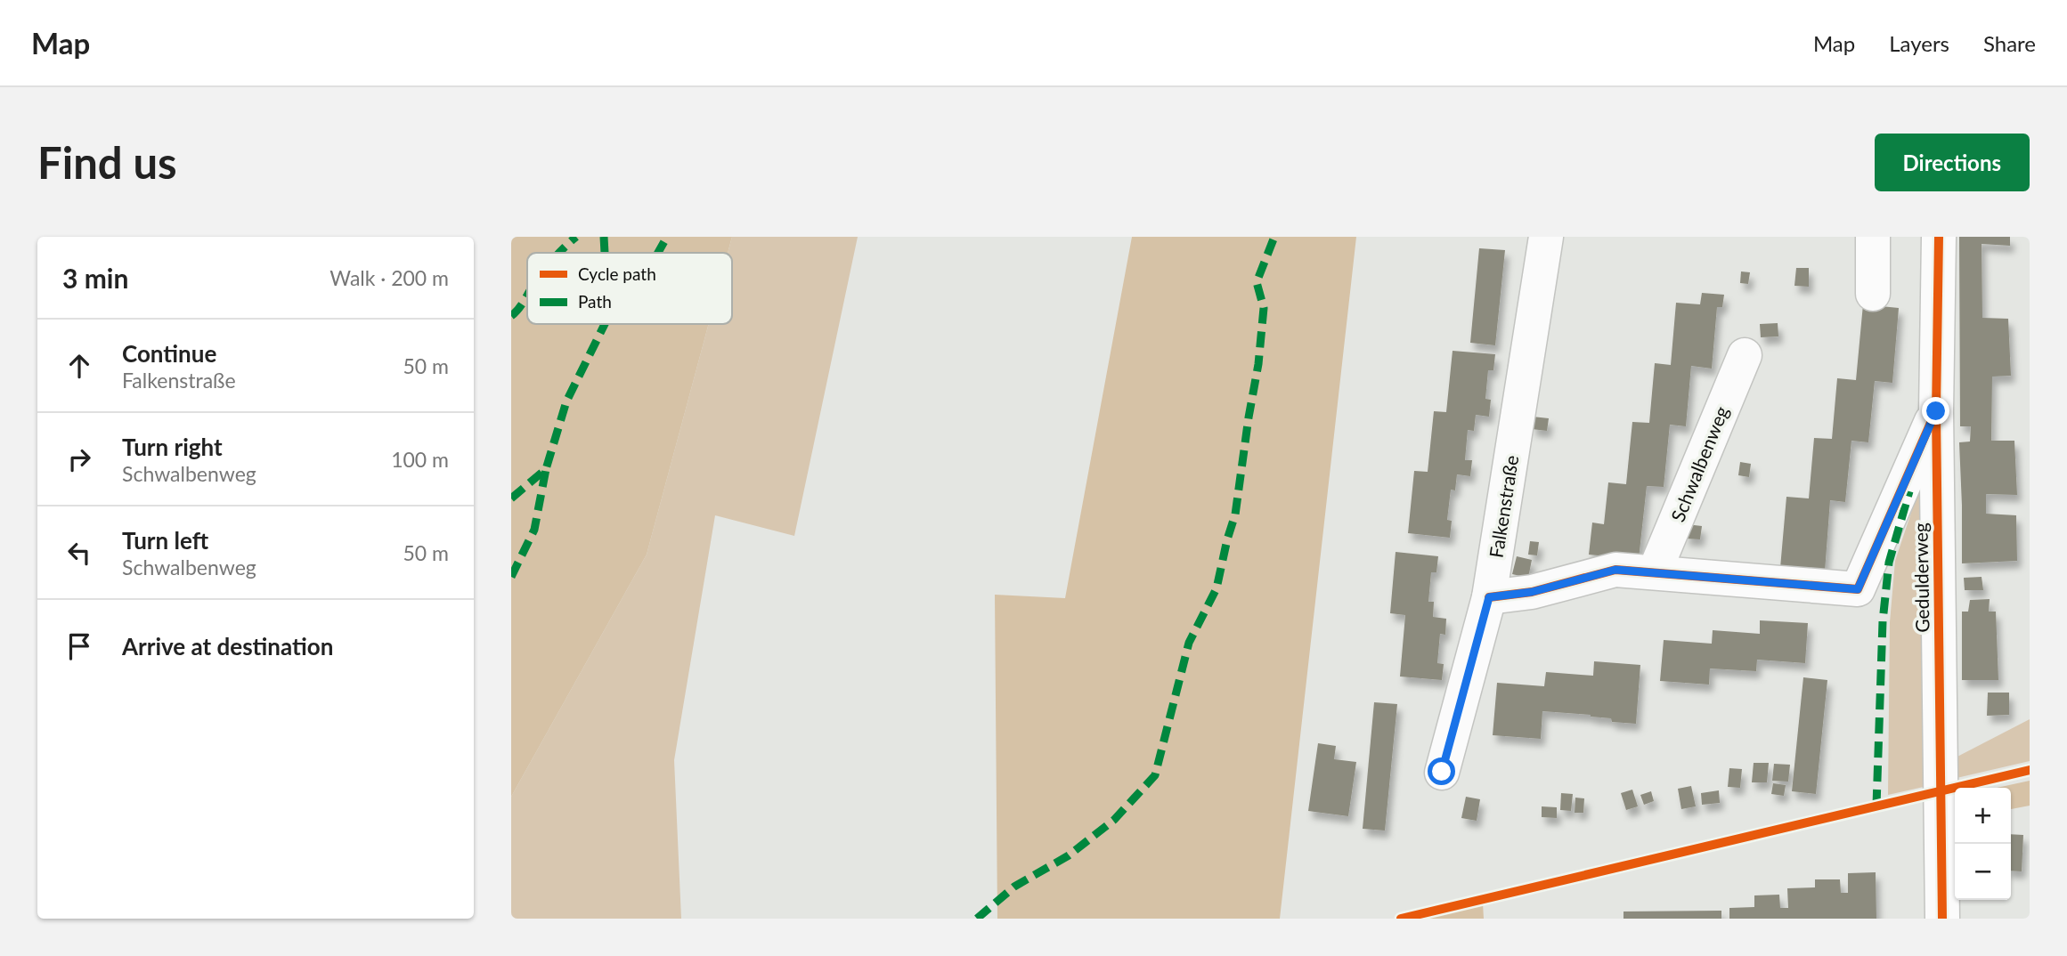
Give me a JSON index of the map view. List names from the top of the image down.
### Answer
{
  "streets": {
    "street": ["Schwalbenweg", "Falkenstraße", "Gedulderweg"]
  },
  "legend": ["Cycle path", "Path"],
  "page": {
    "header": "Map",
    "nav": ["Map", "Layers", "Share"],
    "buttons": "Directions",
    "title": "Find us",
    "heading": ["3 min", "Walk · 200 m"],
    "list": [
      ["Continue", "Falkenstraße", "50 m"],
      ["Turn right", "Schwalbenweg", "100 m"],
      ["Turn left", "Schwalbenweg", "50 m"],
      "Arrive at destination"
    ],
    "map_buttons": ["+", "−"]
  }
}
